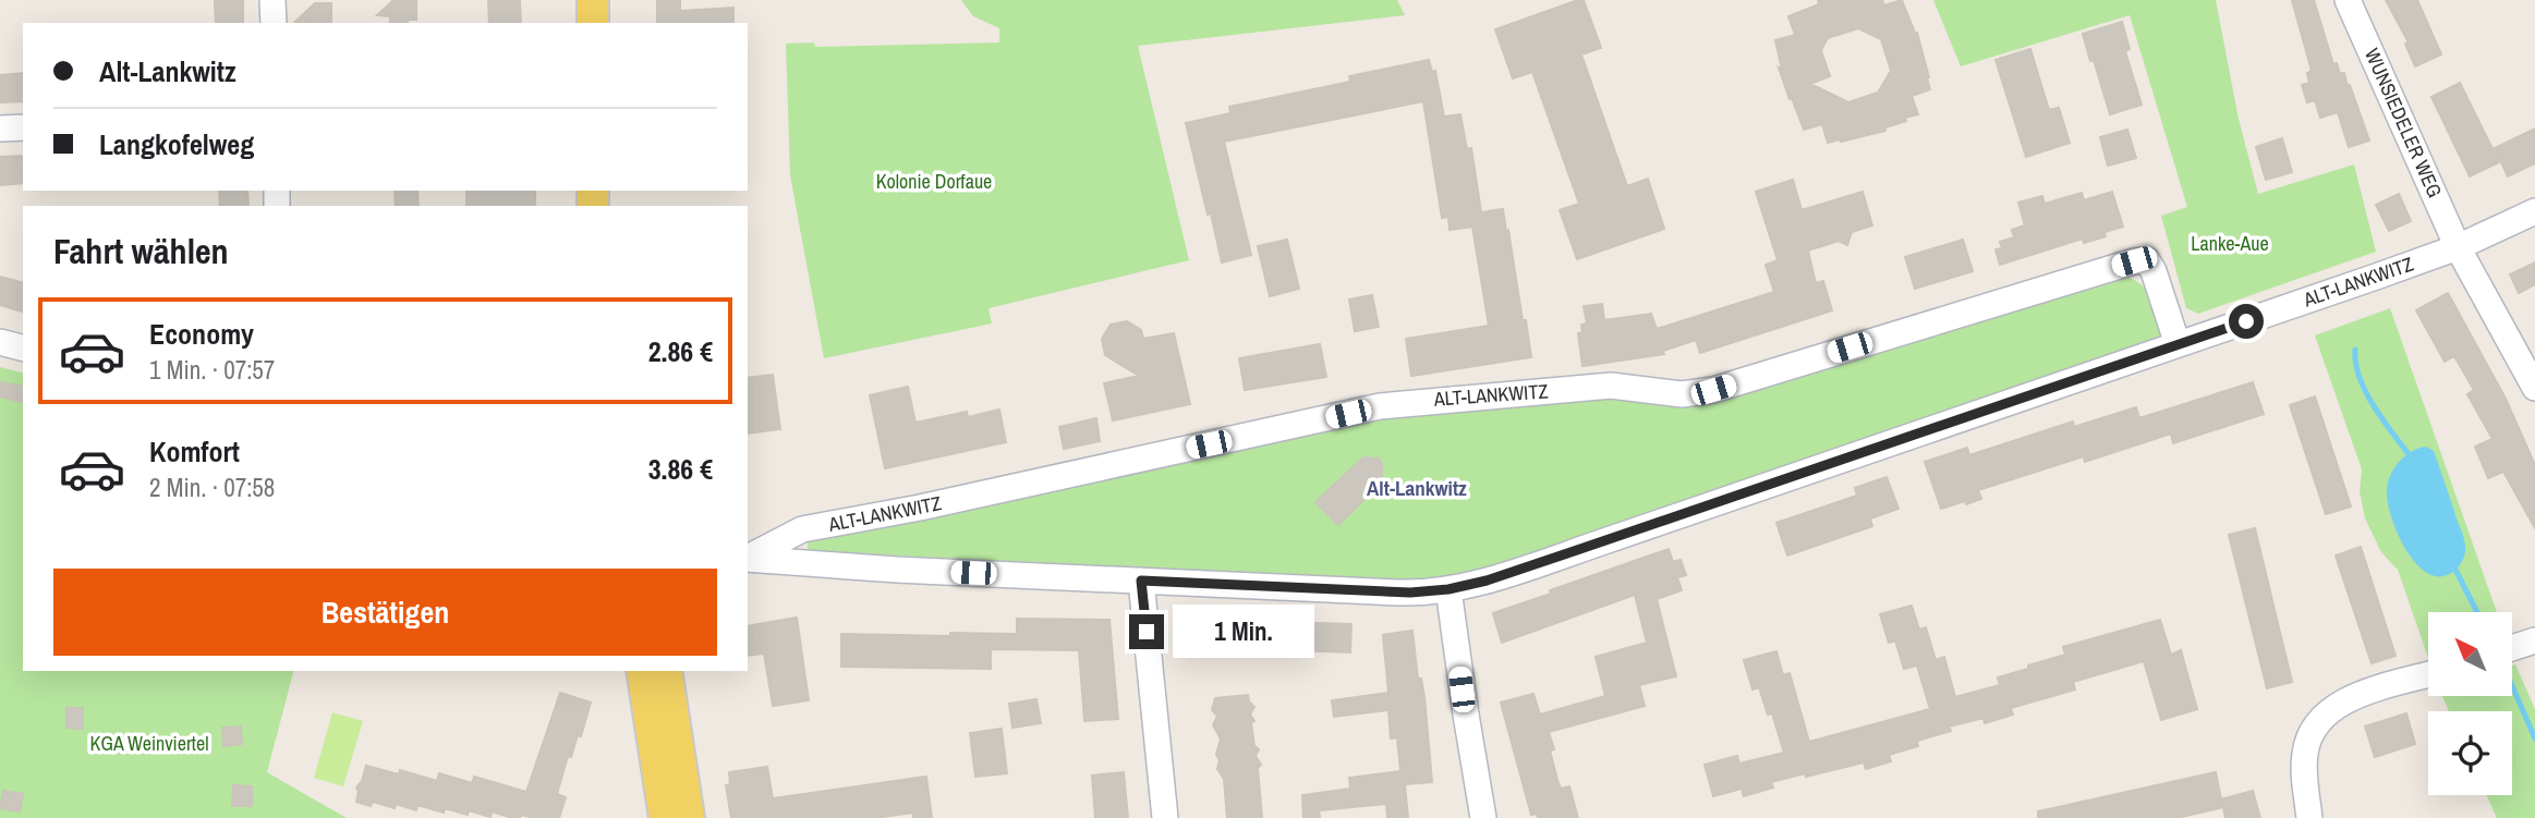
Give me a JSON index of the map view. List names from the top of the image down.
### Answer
{
  "streets": {
    "street": ["WUNSIEDELER WEG", "ALT-LANKWITZ"]
  },
  "crossings": [
    ["WUNSIEDELER WEG", "ALT-LANKWITZ"]
  ],
  "districts": ["Alt-Lankwitz"],
  "parks": ["Kolonie Dorfaue", "Lanke-Aue", "KGA Weinviertel"],
  "north": "top left",
  "page": {
    "banner": ["Alt-Lankwitz", "Langkofelweg"],
    "heading": "Fahrt wählen",
    "list": [
      {
        "name": "Economy",
        "note": "1 Min. · 07:57",
        "value": "2.86 €"
      },
      {
        "name": "Komfort",
        "note": "2 Min. · 07:58",
        "value": "3.86 €"
      }
    ],
    "buttons": "Bestätigen",
    "bubble": "1 Min."
  }
}
